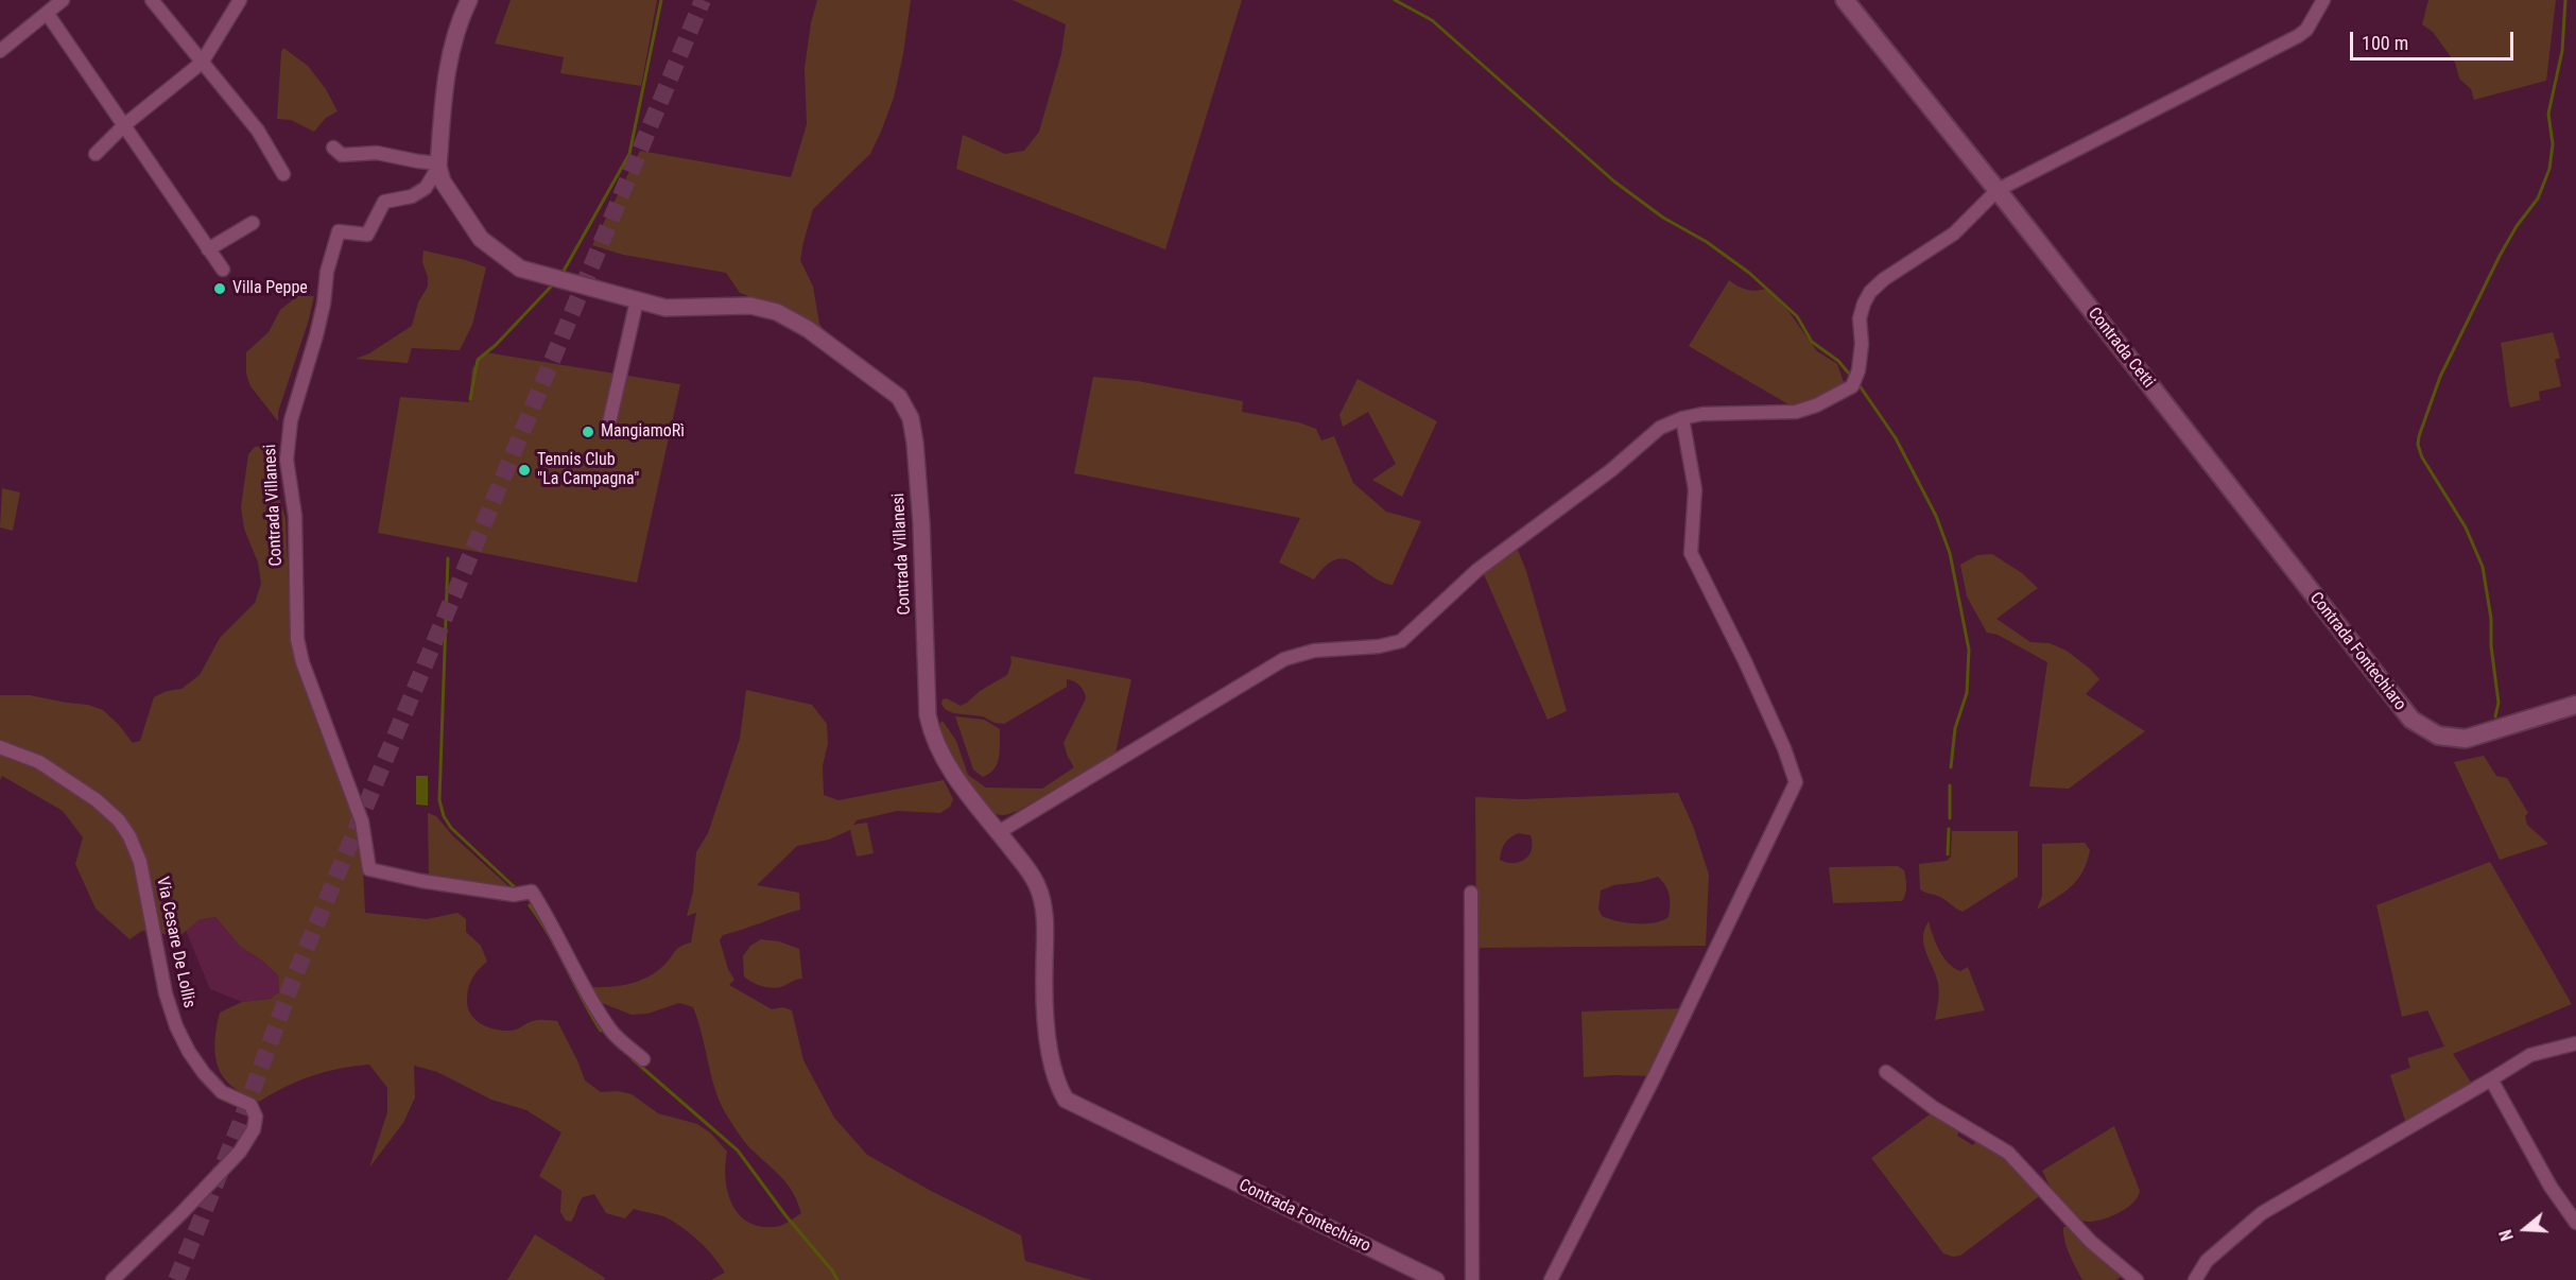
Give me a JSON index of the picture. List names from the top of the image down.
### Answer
{
  "streets": {
    "main road": ["Contrada Cetti", "Contrada Fontechiaro"],
    "street": ["Contrada Villanesi", "Via Cesare De Lollis"]
  },
  "crossings": [
    ["Contrada Cetti", "Contrada Fontechiaro"],
    ["Contrada Villanesi", "Contrada Fontechiaro"]
  ],
  "places": ["Villa Peppe", "MangiamoRì", "Tennis Club \"La Campagna\""],
  "scale_bar": "100 m",
  "north": "left"
}
